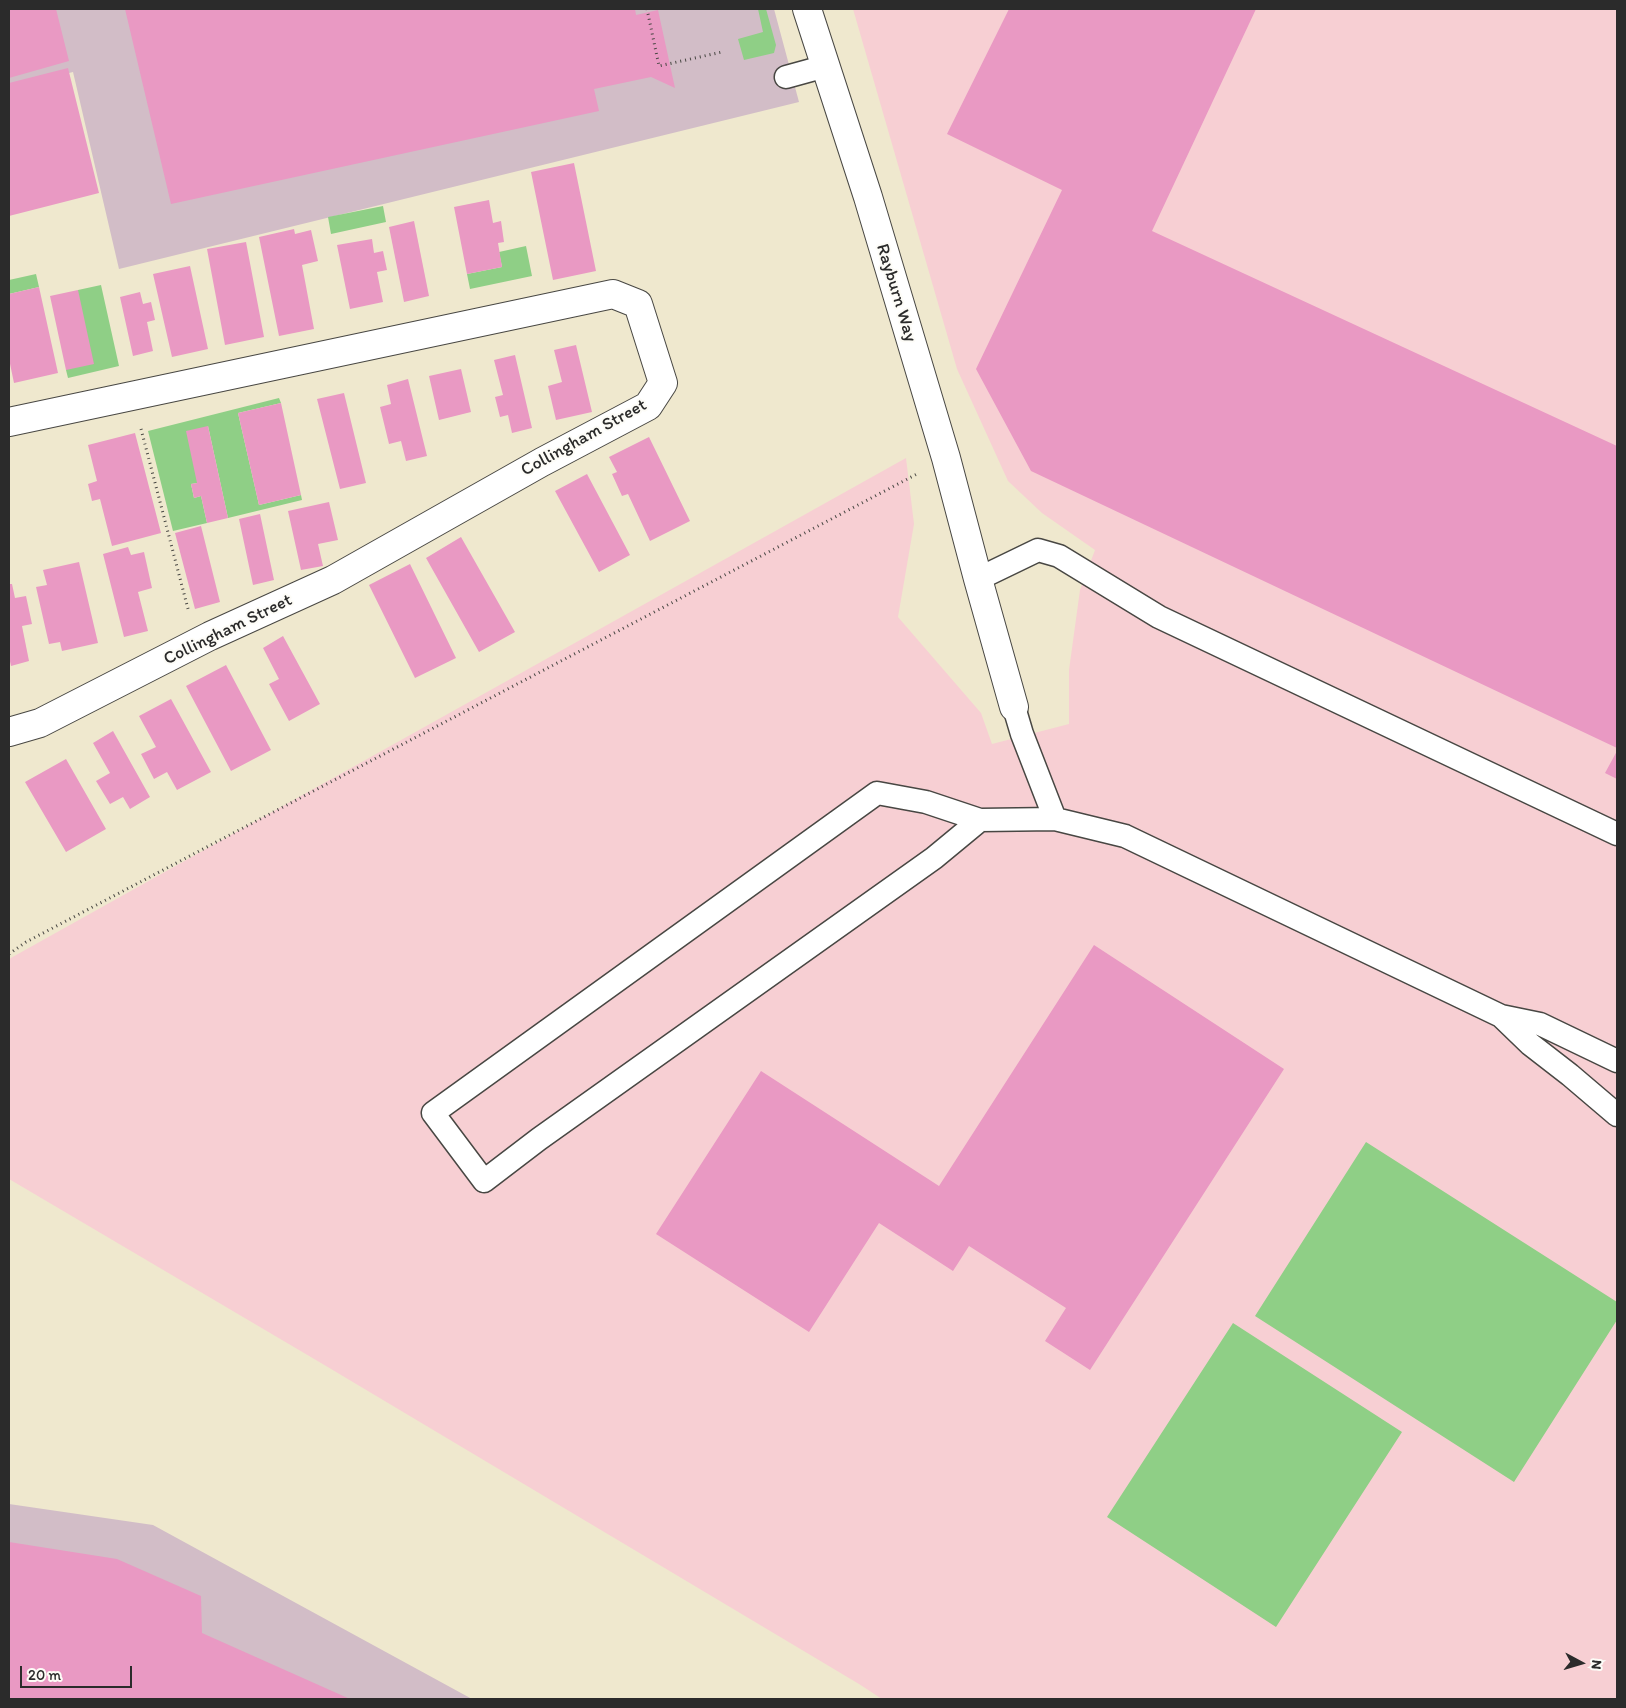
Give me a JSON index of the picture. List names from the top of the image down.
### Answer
{
  "streets": {
    "street": ["Rayburn Way", "Collingham Street"]
  },
  "scale_bar": "20 m",
  "north": "right"
}
